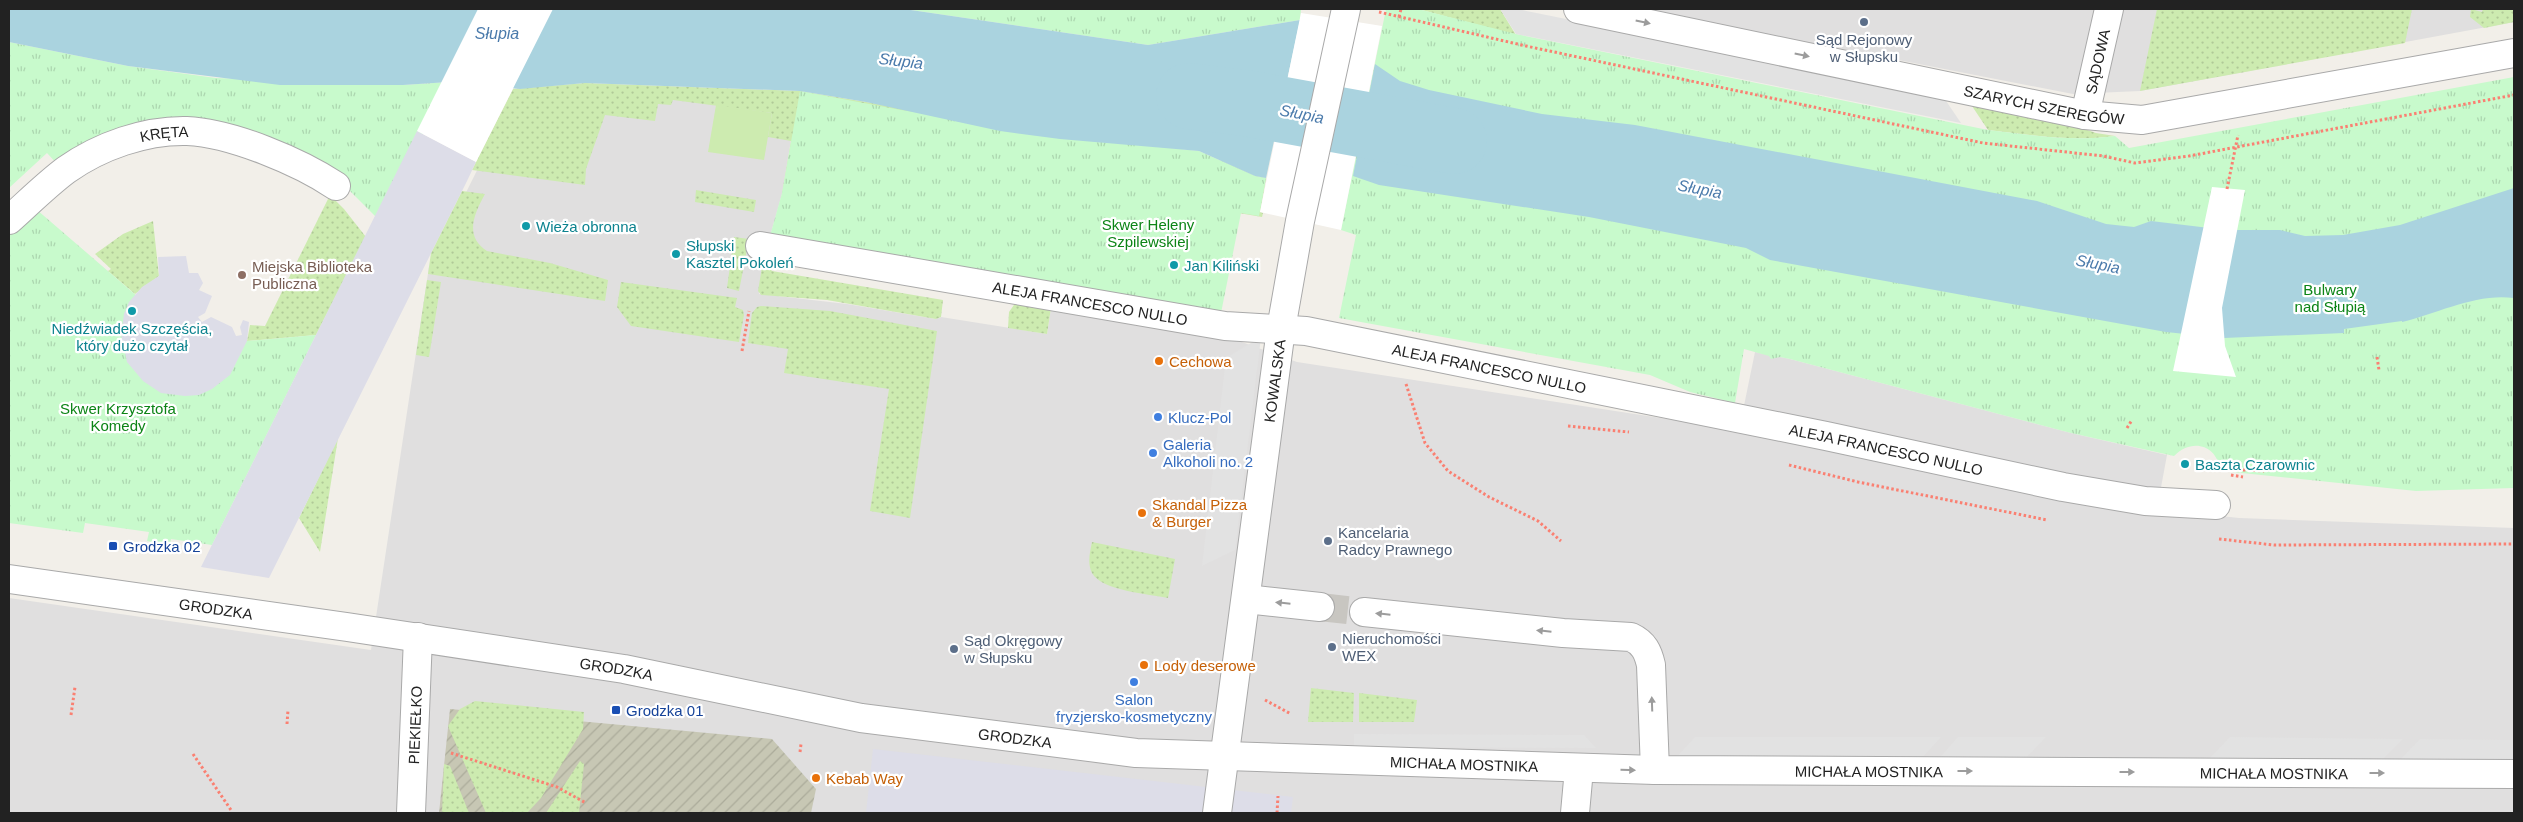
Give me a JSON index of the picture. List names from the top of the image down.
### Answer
{
  "streets": {
    "street": [
      "SĄDOWA",
      "SZARYCH SZEREGÓW",
      "KRĘTA",
      "ALEJA FRANCESCO NULLO",
      "KOWALSKA",
      "GRODZKA",
      "PIEKIEŁKO",
      "MICHAŁA MOSTNIKA"
    ]
  },
  "crossings": [
    ["SĄDOWA", "SZARYCH SZEREGÓW"],
    ["ALEJA FRANCESCO NULLO", "KOWALSKA"],
    ["KOWALSKA", "GRODZKA"],
    ["KOWALSKA", "MICHAŁA MOSTNIKA"],
    ["GRODZKA", "PIEKIEŁKO"],
    ["GRODZKA", "MICHAŁA MOSTNIKA"]
  ],
  "one_way": ["SZARYCH SZEREGÓW", "MICHAŁA MOSTNIKA"],
  "water": ["Słupia"],
  "parks": ["Skwer Heleny Szpilewskiej", "Bulwary nad Słupią", "Skwer Krzysztofa Komedy"],
  "places": {
    "other": [
      "Sąd Rejonowy w Słupsku",
      "Wieża obronna",
      "Słupski Kasztel Pokoleń",
      "Jan Kiliński",
      "Miejska Biblioteka Publiczna",
      "Niedźwiadek Szczęścia, który dużo czytał",
      "Cechowa",
      "Klucz-Pol",
      "Galeria Alkoholi no. 2",
      "Baszta Czarownic",
      "Skandal Pizza & Burger",
      "Kancelaria Radcy Prawnego",
      "Nieruchomości WEX",
      "Sąd Okręgowy w Słupsku",
      "Lody deserowe",
      "Salon fryzjersko-kosmetyczny",
      "Kebab Way"
    ],
    "transit": ["Grodzka 02", "Grodzka 01"]
  }
}
